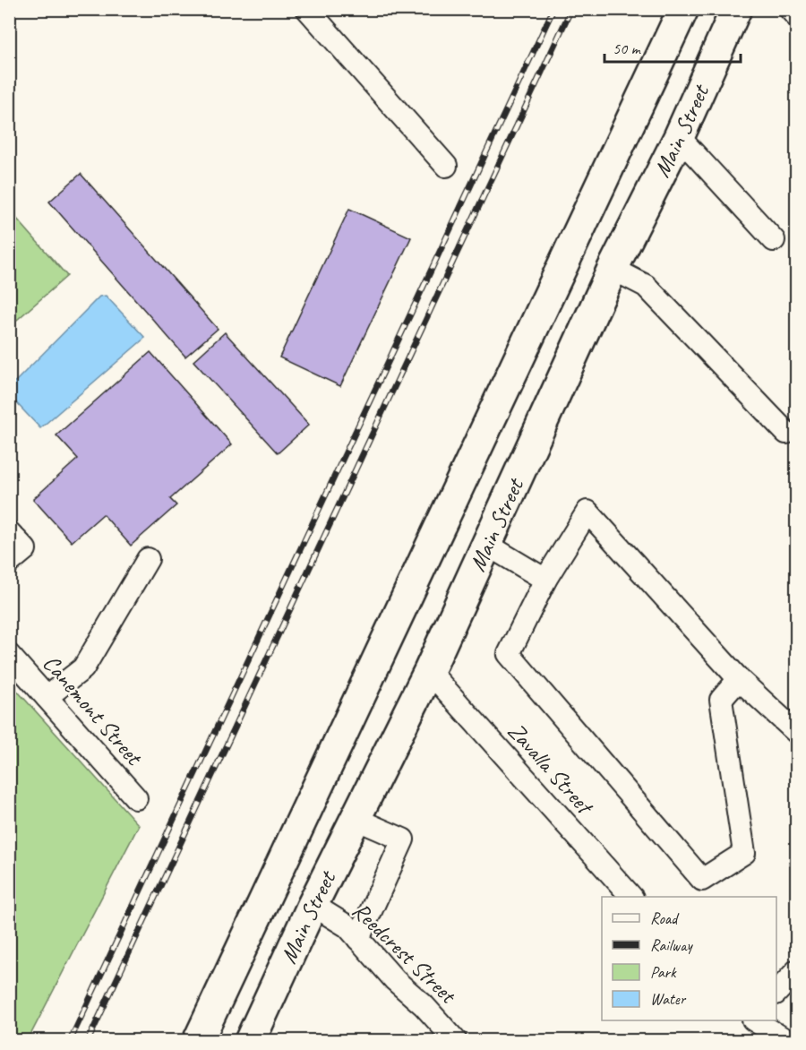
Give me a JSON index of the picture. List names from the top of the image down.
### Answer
{
  "streets": {
    "highway": ["Main Street"],
    "street": ["Canemont Street", "Zavalla Street", "Reedcrest Street"]
  },
  "crossings": [
    ["Main Street", "Zavalla Street"],
    ["Main Street", "Reedcrest Street"]
  ],
  "legend": [
    "Road",
    "Railway",
    "Park",
    "Water"
  ],
  "scale_bar": "50 m"
}
